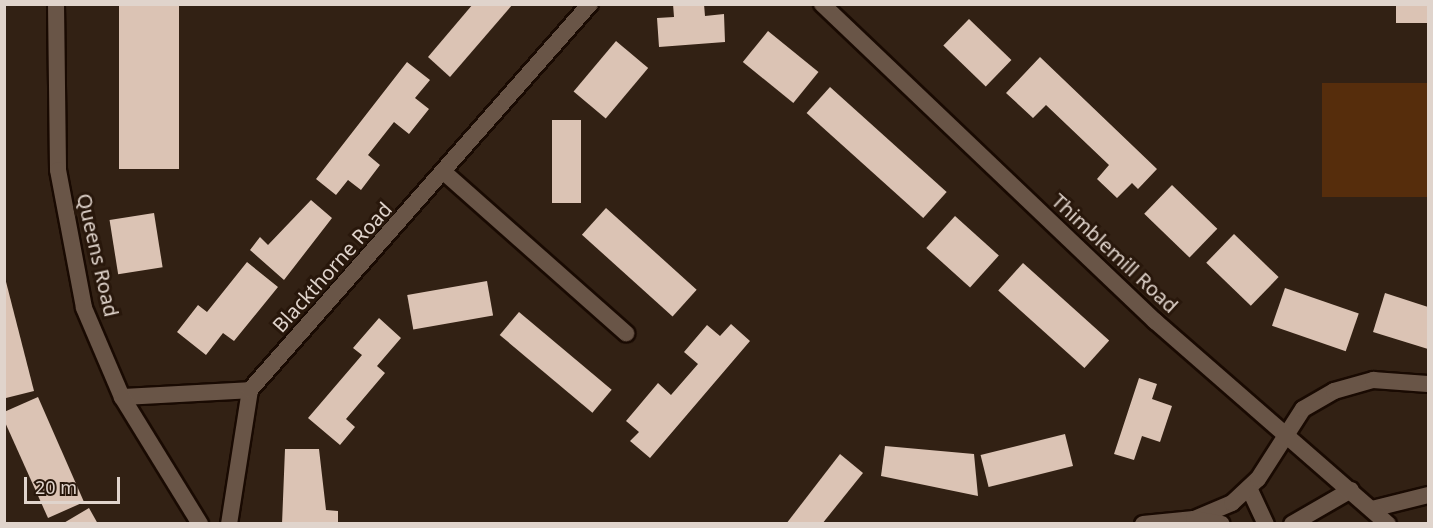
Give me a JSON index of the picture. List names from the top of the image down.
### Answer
{
  "streets": {
    "street": ["Thimblemill Road", "Queens Road", "Blackthorne Road"]
  },
  "scale_bar": "20 m"
}
